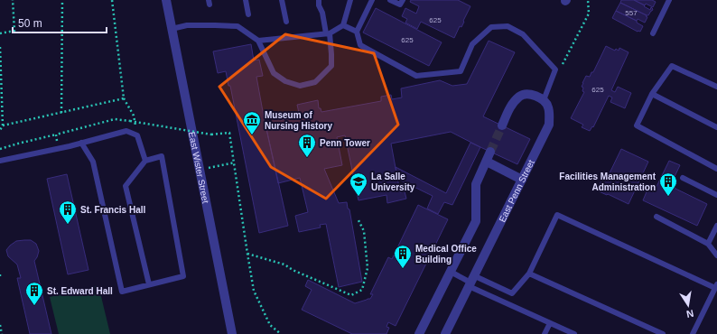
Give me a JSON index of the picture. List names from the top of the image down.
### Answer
{
  "streets": {
    "street": ["East Wister Street", "East Penn Street"]
  },
  "places": {
    "museum": ["Museum of Nursing History"],
    "building": [
      "Penn Tower",
      "Facilities Management Administration",
      "St. Francis Hall",
      "Medical Office Building",
      "St. Edward Hall"
    ],
    "school or university": ["La Salle University"]
  },
  "house_numbers": [
    "557",
    "625",
    "625",
    "625"
  ],
  "scale_bar": "50 m",
  "north": "bottom"
}
